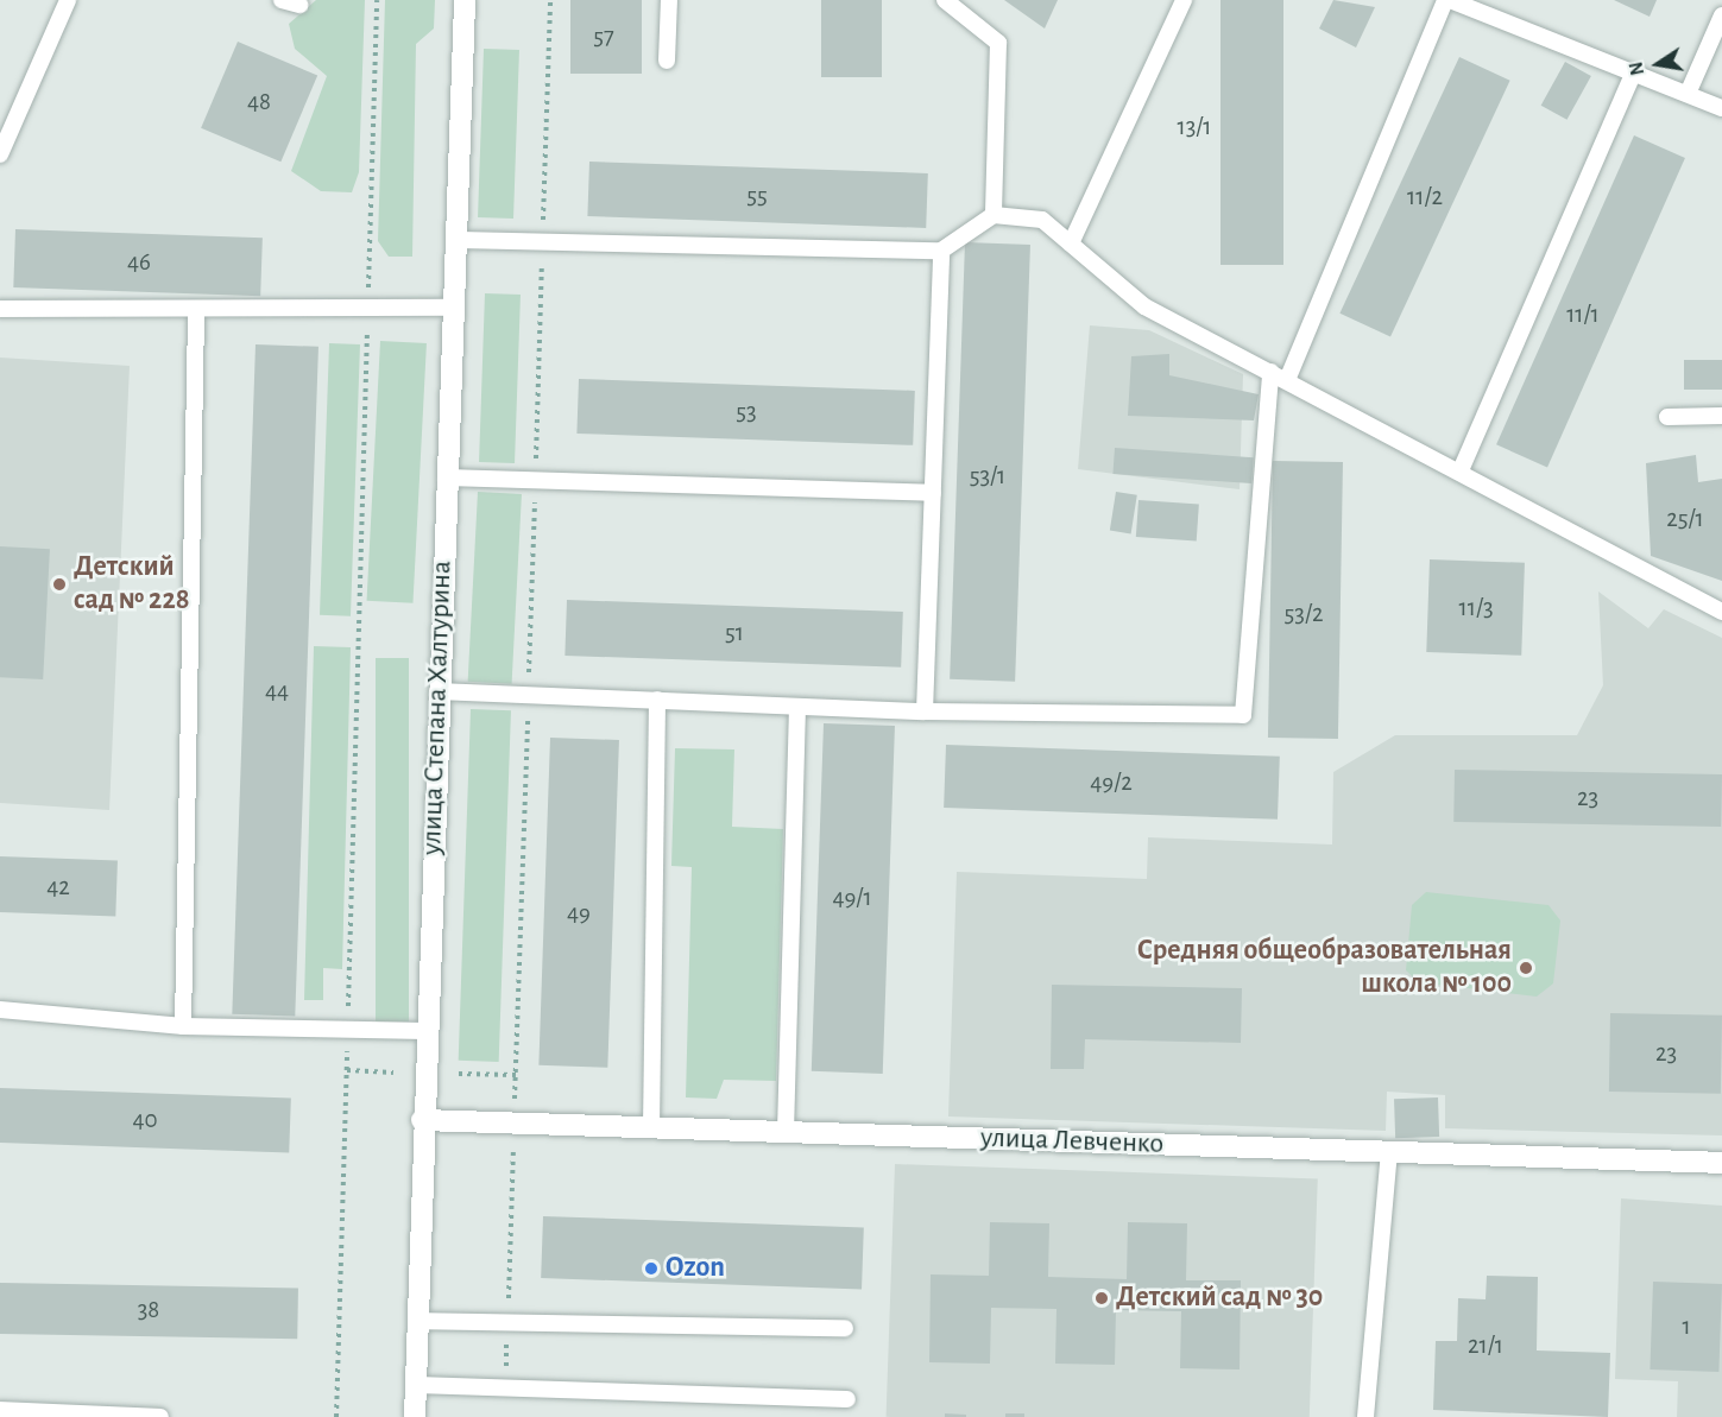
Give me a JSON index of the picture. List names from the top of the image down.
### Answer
{
  "streets": {
    "street": ["улица Степана Халтурина", "улица Левченко"]
  },
  "crossings": [
    ["улица Степана Халтурина", "улица Левченко"]
  ],
  "places": [
    "Детский сад № 228",
    "Средняя общеобразовательная школа № 100",
    "Ozon",
    "Детский сад № 30"
  ],
  "house_numbers": [
    "57",
    "48",
    "13/1",
    "55",
    "11/2",
    "46",
    "11/1",
    "53",
    "53/1",
    "25/1",
    "11/3",
    "53/2",
    "51",
    "44",
    "49/2",
    "23",
    "42",
    "49/1",
    "49",
    "23",
    "40",
    "38",
    "1",
    "21/1"
  ],
  "north": "left"
}
